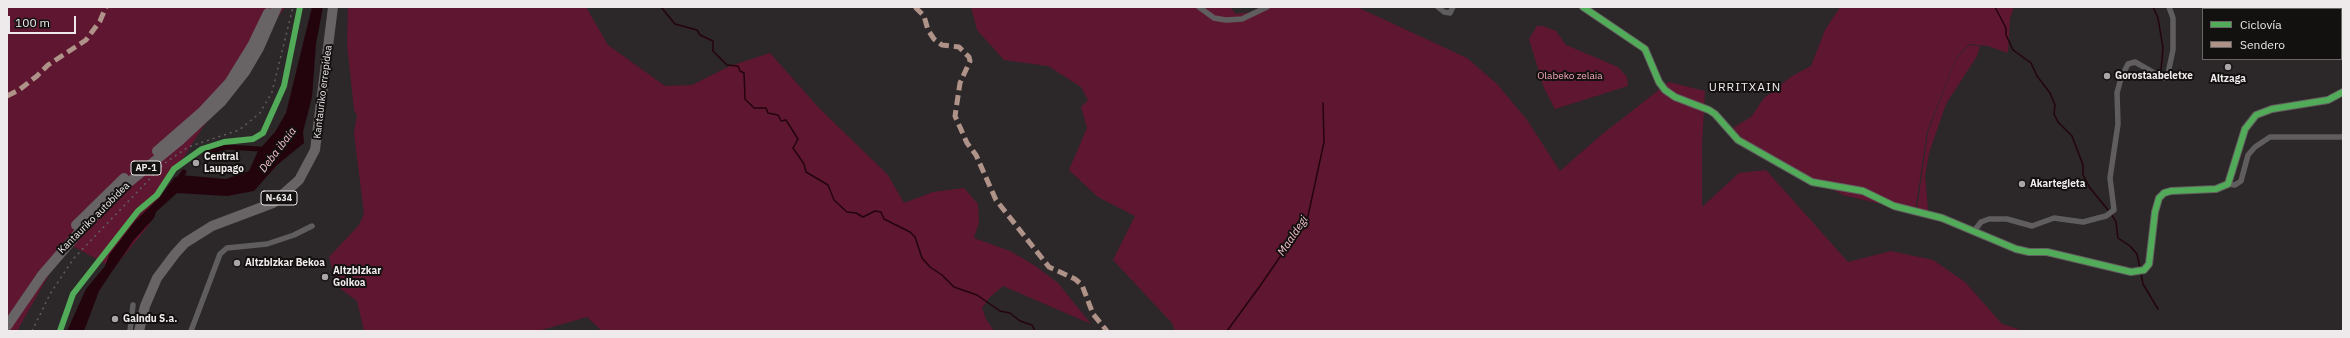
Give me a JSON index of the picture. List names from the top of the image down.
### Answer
{
  "streets": {
    "highway": [
      "Kantauriko errepidea",
      "AP-1",
      "N-634",
      "Kantauriko autobidea"
    ]
  },
  "districts": ["URRITXAIN"],
  "water": ["Deba ibaia", "Maaldegi"],
  "parks": ["Olabeko zelaia"],
  "places": [
    "Altzaga",
    "Gorostaabeletxe",
    "Central Laupago",
    "Akartegieta",
    "Aitzbizkar Bekoa",
    "Aitzbizkar Goikoa",
    "Gaindu S.a."
  ],
  "legend": ["Ciclovía", "Sendero"],
  "scale_bar": "100 m"
}
